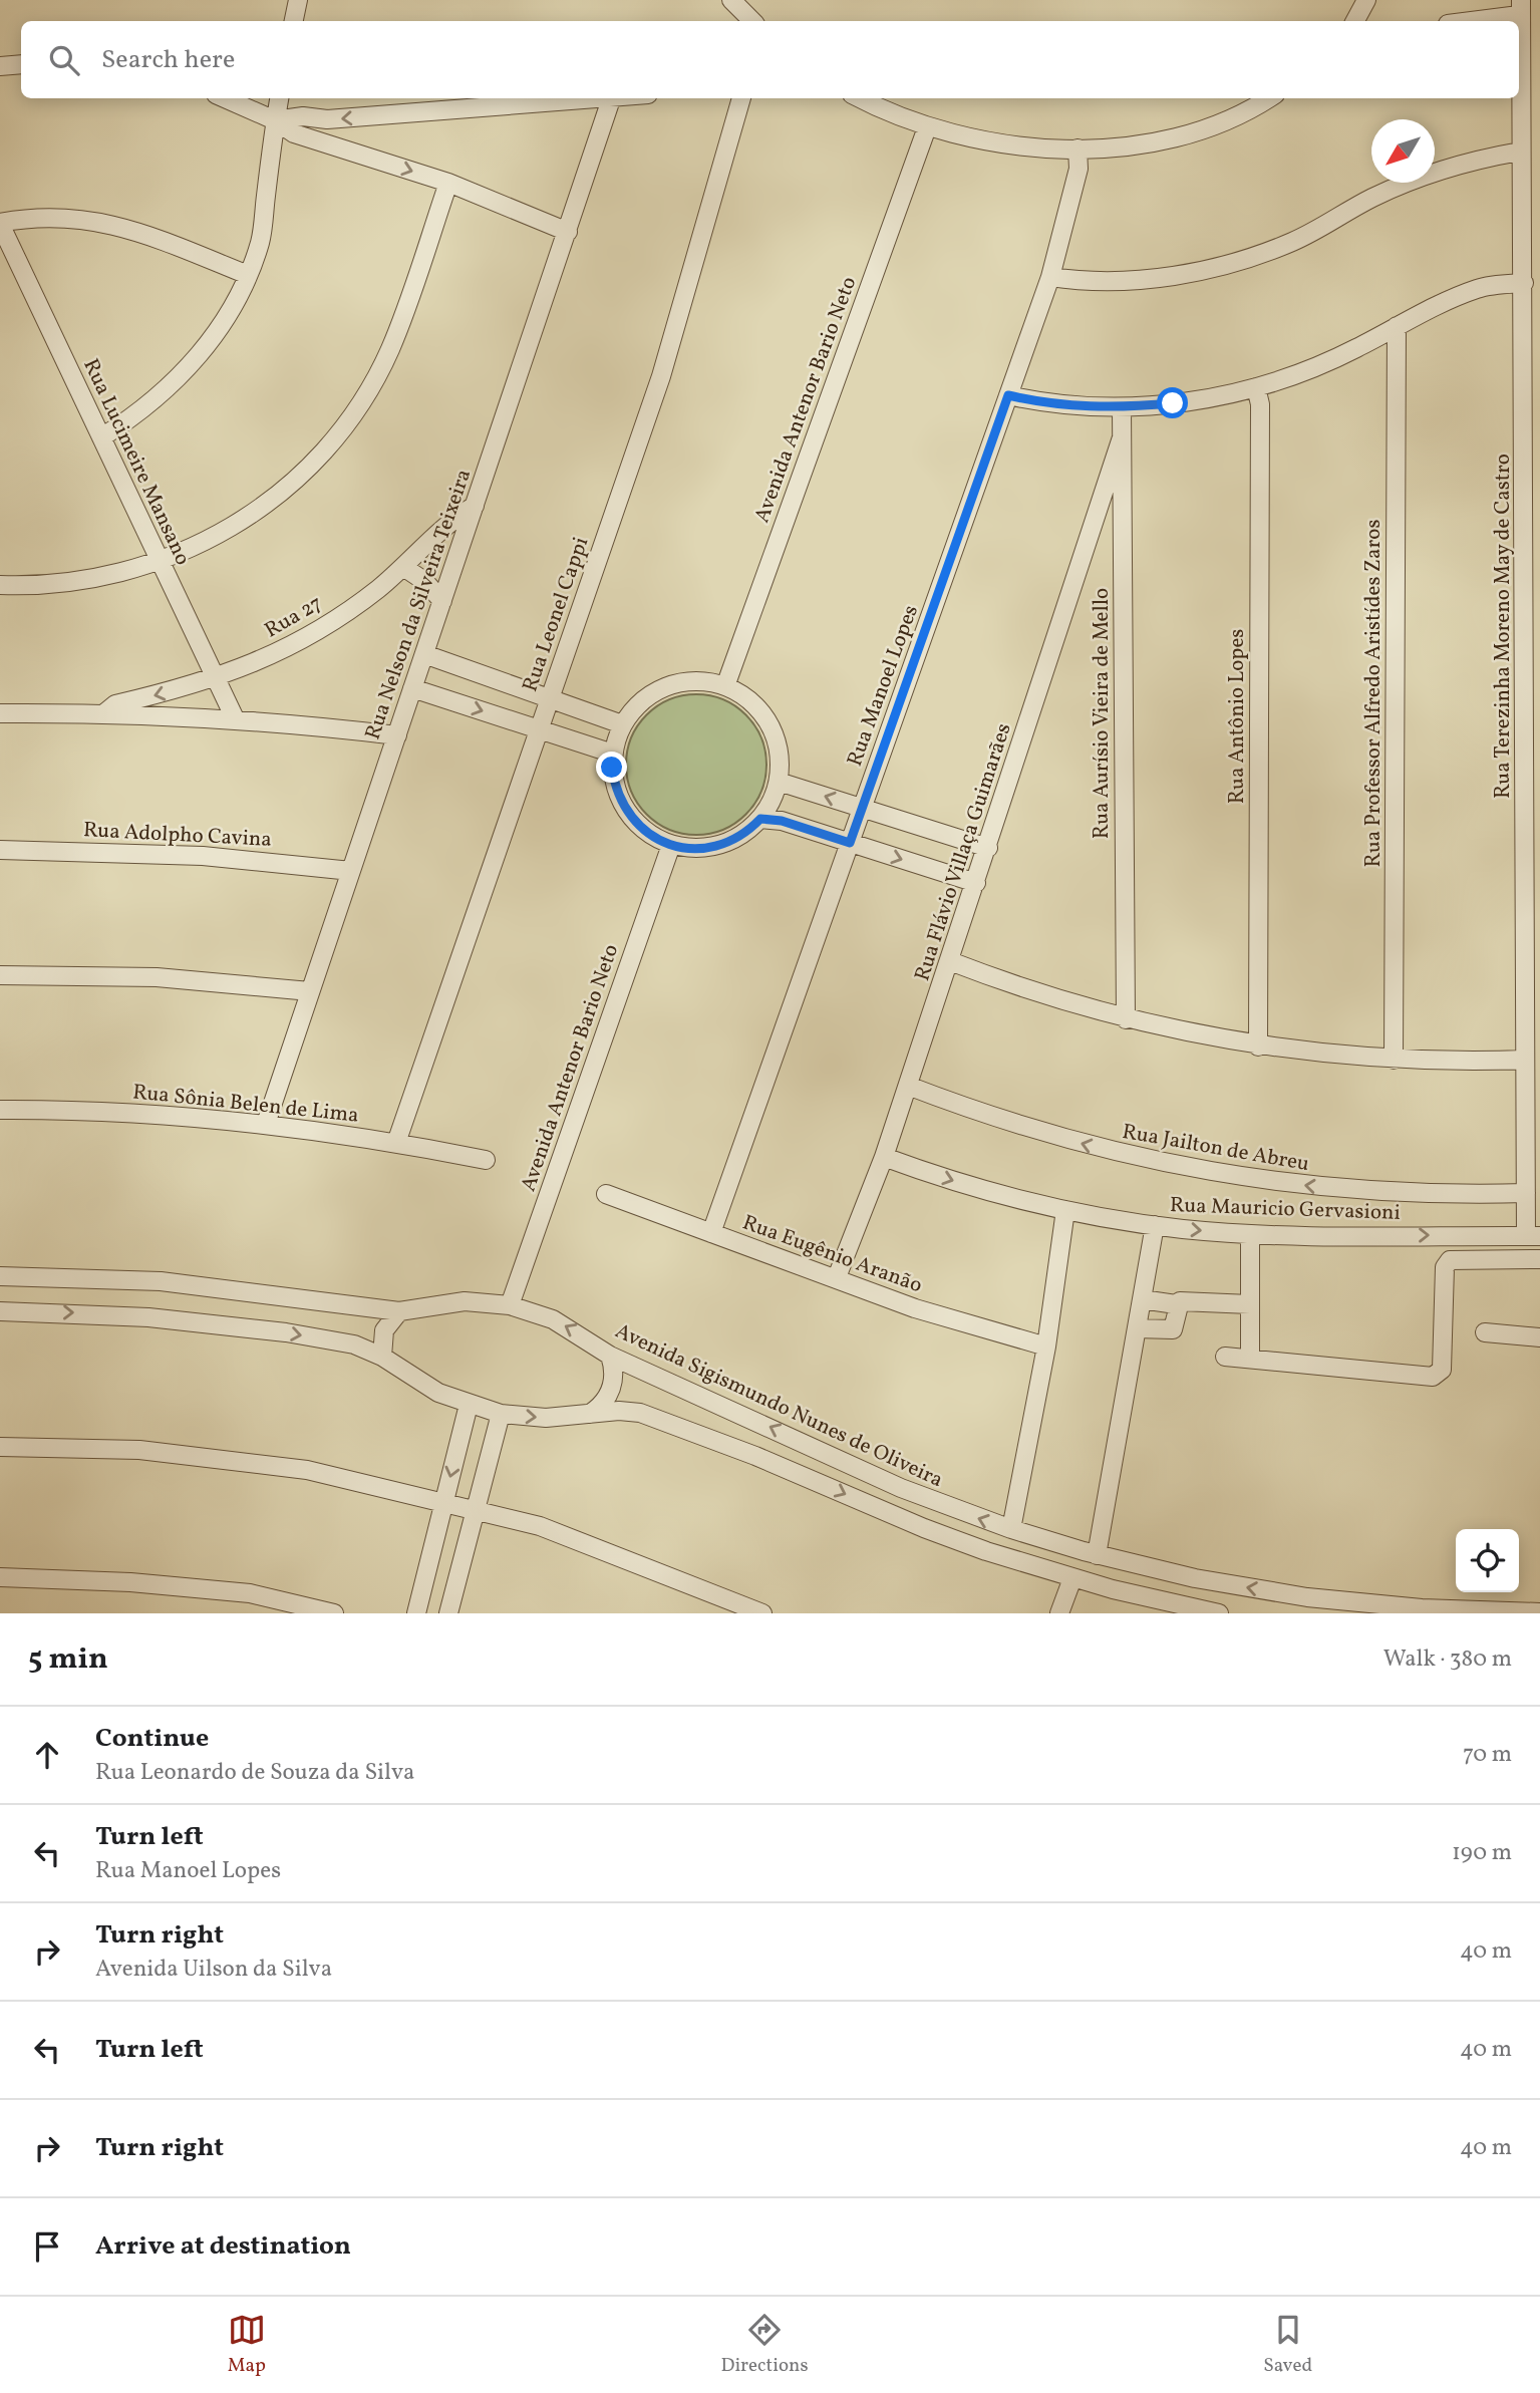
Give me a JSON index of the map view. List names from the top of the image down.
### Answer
{
  "streets": {
    "street": [
      "Avenida Antenor Bario Neto",
      "Rua Lucimeire Mansano",
      "Rua Nelson da Silveira Teixeira",
      "Rua Leonel Cappi",
      "Rua 27",
      "Rua Terezinha Moreno May de Castro",
      "Rua Manoel Lopes",
      "Rua Professor Alfredo Aristídes Zaros",
      "Rua Aurísio Vieira de Mello",
      "Rua Antônio Lopes",
      "Rua Adolpho Cavina",
      "Rua Flávio Villaça Guimarães",
      "Rua Sônia Belen de Lima",
      "Rua Jailton de Abreu",
      "Rua Mauricio Gervasioni",
      "Rua Eugênio Aranão",
      "Avenida Sigismundo Nunes de Oliveira"
    ]
  },
  "crossings": [
    ["Avenida Antenor Bario Neto", "Avenida Sigismundo Nunes de Oliveira"],
    ["Rua Lucimeire Mansano", "Rua 27"],
    ["Rua Nelson da Silveira Teixeira", "Rua 27"],
    ["Rua Nelson da Silveira Teixeira", "Rua Adolpho Cavina"],
    ["Rua Nelson da Silveira Teixeira", "Rua Sônia Belen de Lima"],
    ["Rua Leonel Cappi", "Rua Sônia Belen de Lima"],
    ["Rua Terezinha Moreno May de Castro", "Rua Jailton de Abreu"],
    ["Rua Terezinha Moreno May de Castro", "Rua Mauricio Gervasioni"],
    ["Rua Manoel Lopes", "Rua Eugênio Aranão"],
    ["Rua Aurísio Vieira de Mello", "Rua Flávio Villaça Guimarães"],
    ["Rua Flávio Villaça Guimarães", "Rua Jailton de Abreu"],
    ["Rua Flávio Villaça Guimarães", "Rua Mauricio Gervasioni"],
    ["Rua Flávio Villaça Guimarães", "Rua Eugênio Aranão"]
  ],
  "north": "bottom left",
  "page": {
    "search": "Search here",
    "heading": ["5 min", "Walk · 380 m"],
    "list": [
      ["Continue", "Rua Leonardo de Souza da Silva", "70 m"],
      ["Turn left", "Rua Manoel Lopes", "190 m"],
      ["Turn right", "Avenida Uilson da Silva", "40 m"],
      ["Turn left", "40 m"],
      ["Turn right", "40 m"],
      "Arrive at destination"
    ],
    "nav": ["Map", "Directions", "Saved"]
  }
}
